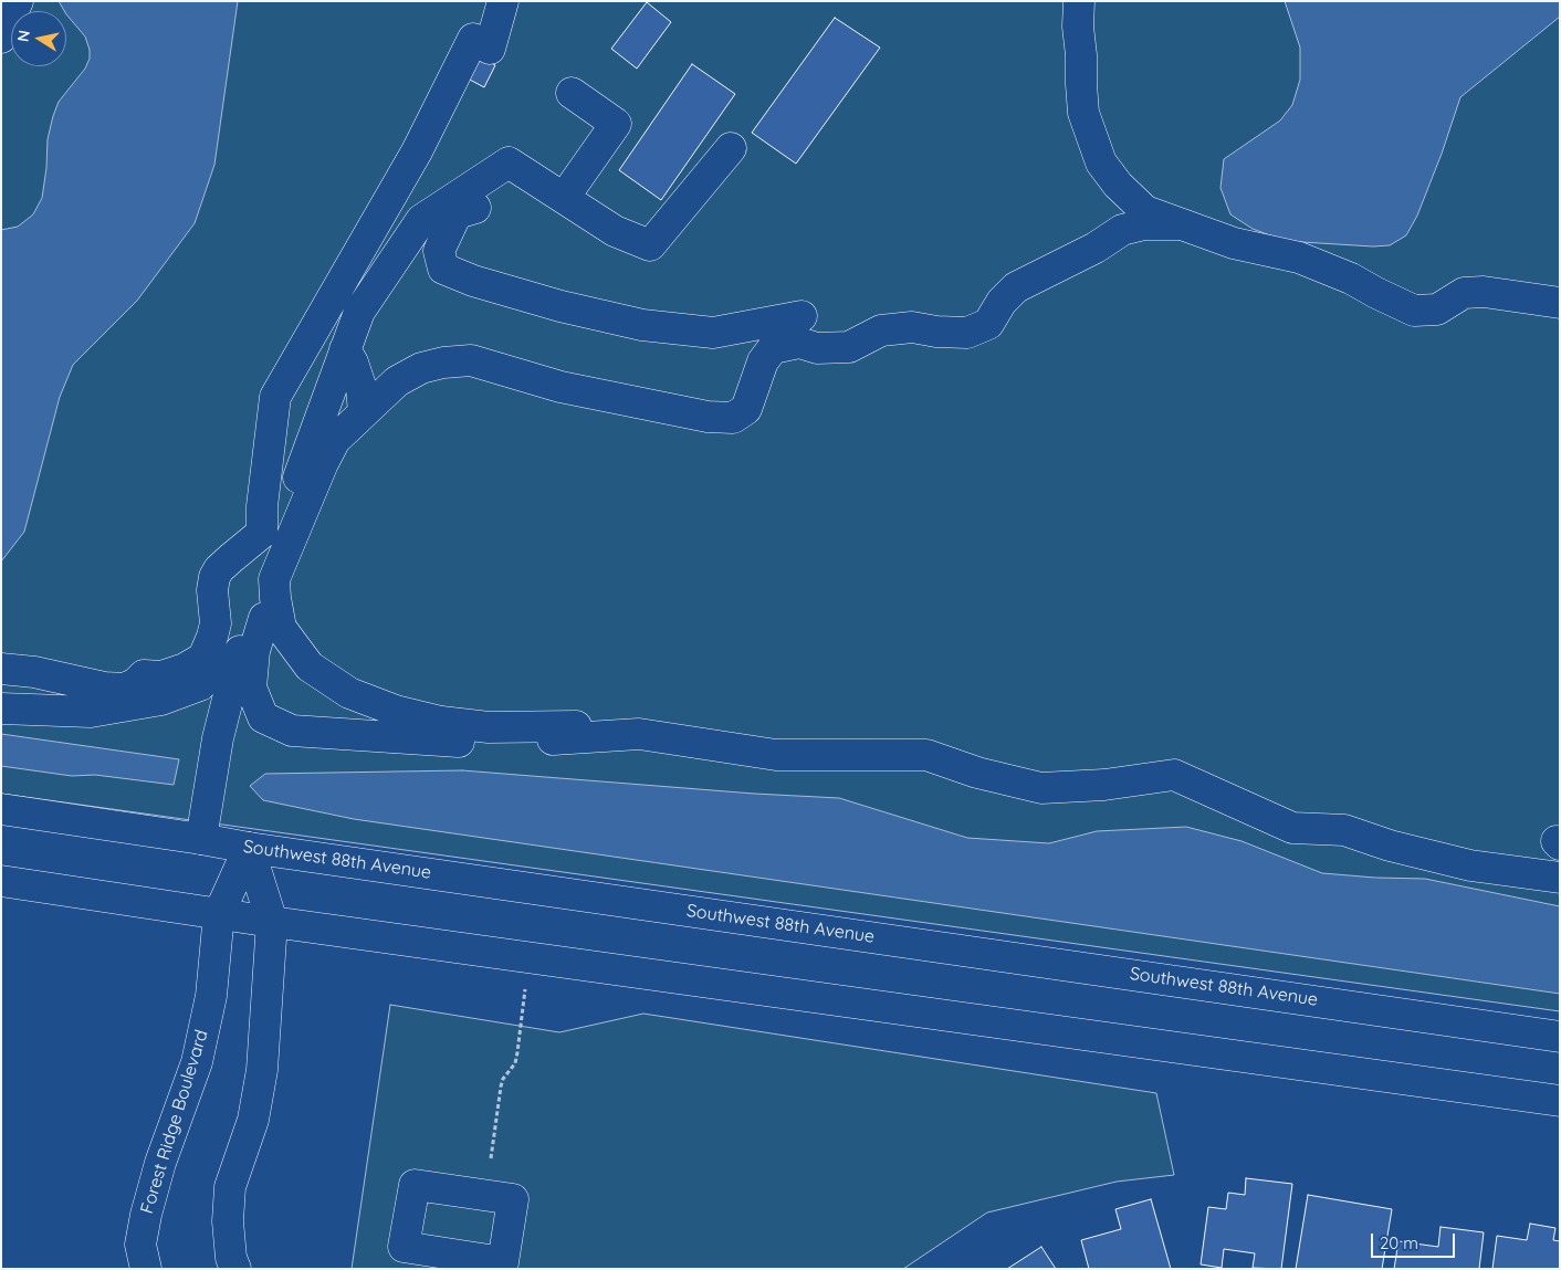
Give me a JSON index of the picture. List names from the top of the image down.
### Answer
{
  "streets": {
    "main road": ["Southwest 88th Avenue", "Forest Ridge Boulevard"]
  },
  "crossings": [
    ["Southwest 88th Avenue", "Forest Ridge Boulevard"]
  ],
  "scale_bar": "20 m",
  "north": "left"
}
